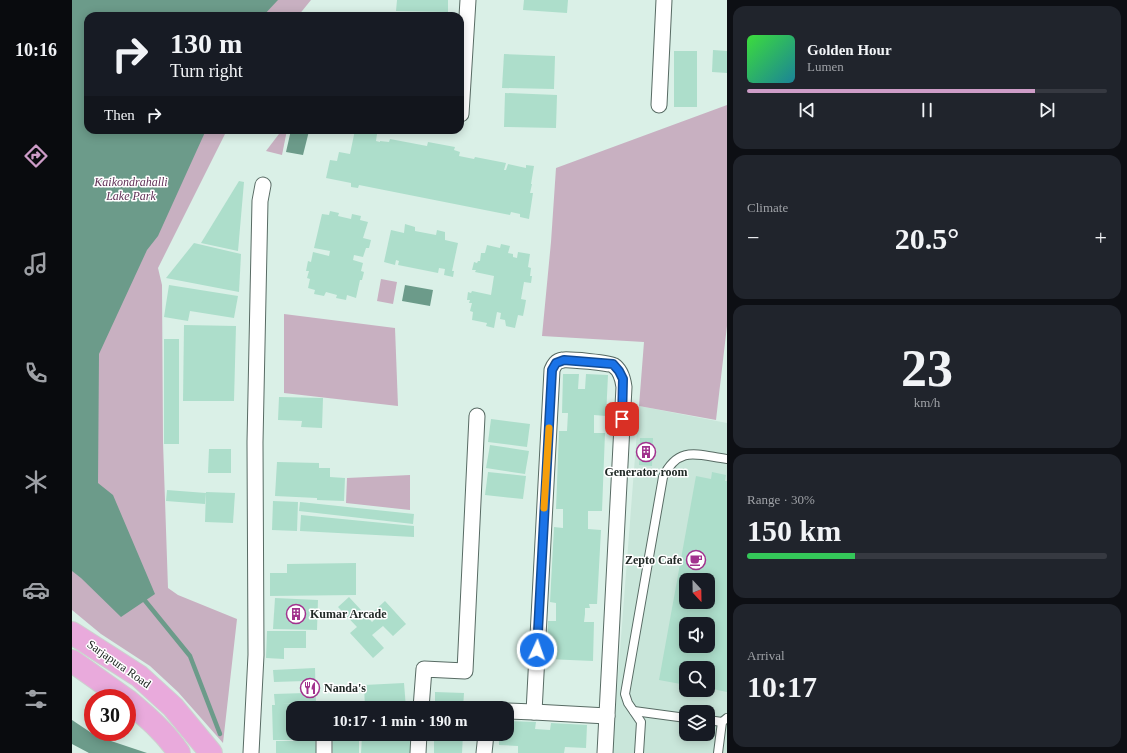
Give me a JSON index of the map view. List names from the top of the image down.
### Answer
{
  "streets": {
    "main road": ["Sarjapura Road"]
  },
  "parks": ["Kaikondrahalli Lake Park"],
  "places": {
    "building": ["Generator room", "Kumar Arcade"],
    "cafe": ["Zepto Cafe"],
    "restaurant": ["Nanda's"]
  },
  "north": "bottom",
  "page": {
    "tabs": "10:16",
    "turn": ["130 m", "Turn right"],
    "song": ["Golden Hour", "Lumen"],
    "then": "Then",
    "tile": [
      "Climate",
      ["23", "km/h"],
      ["Range · 30%", "150 km"],
      ["Arrival", "10:17"]
    ],
    "heat": ["−", "20.5°", "+"],
    "limit": "30",
    "trip": "10:17 · 1 min · 190 m"
  }
}
